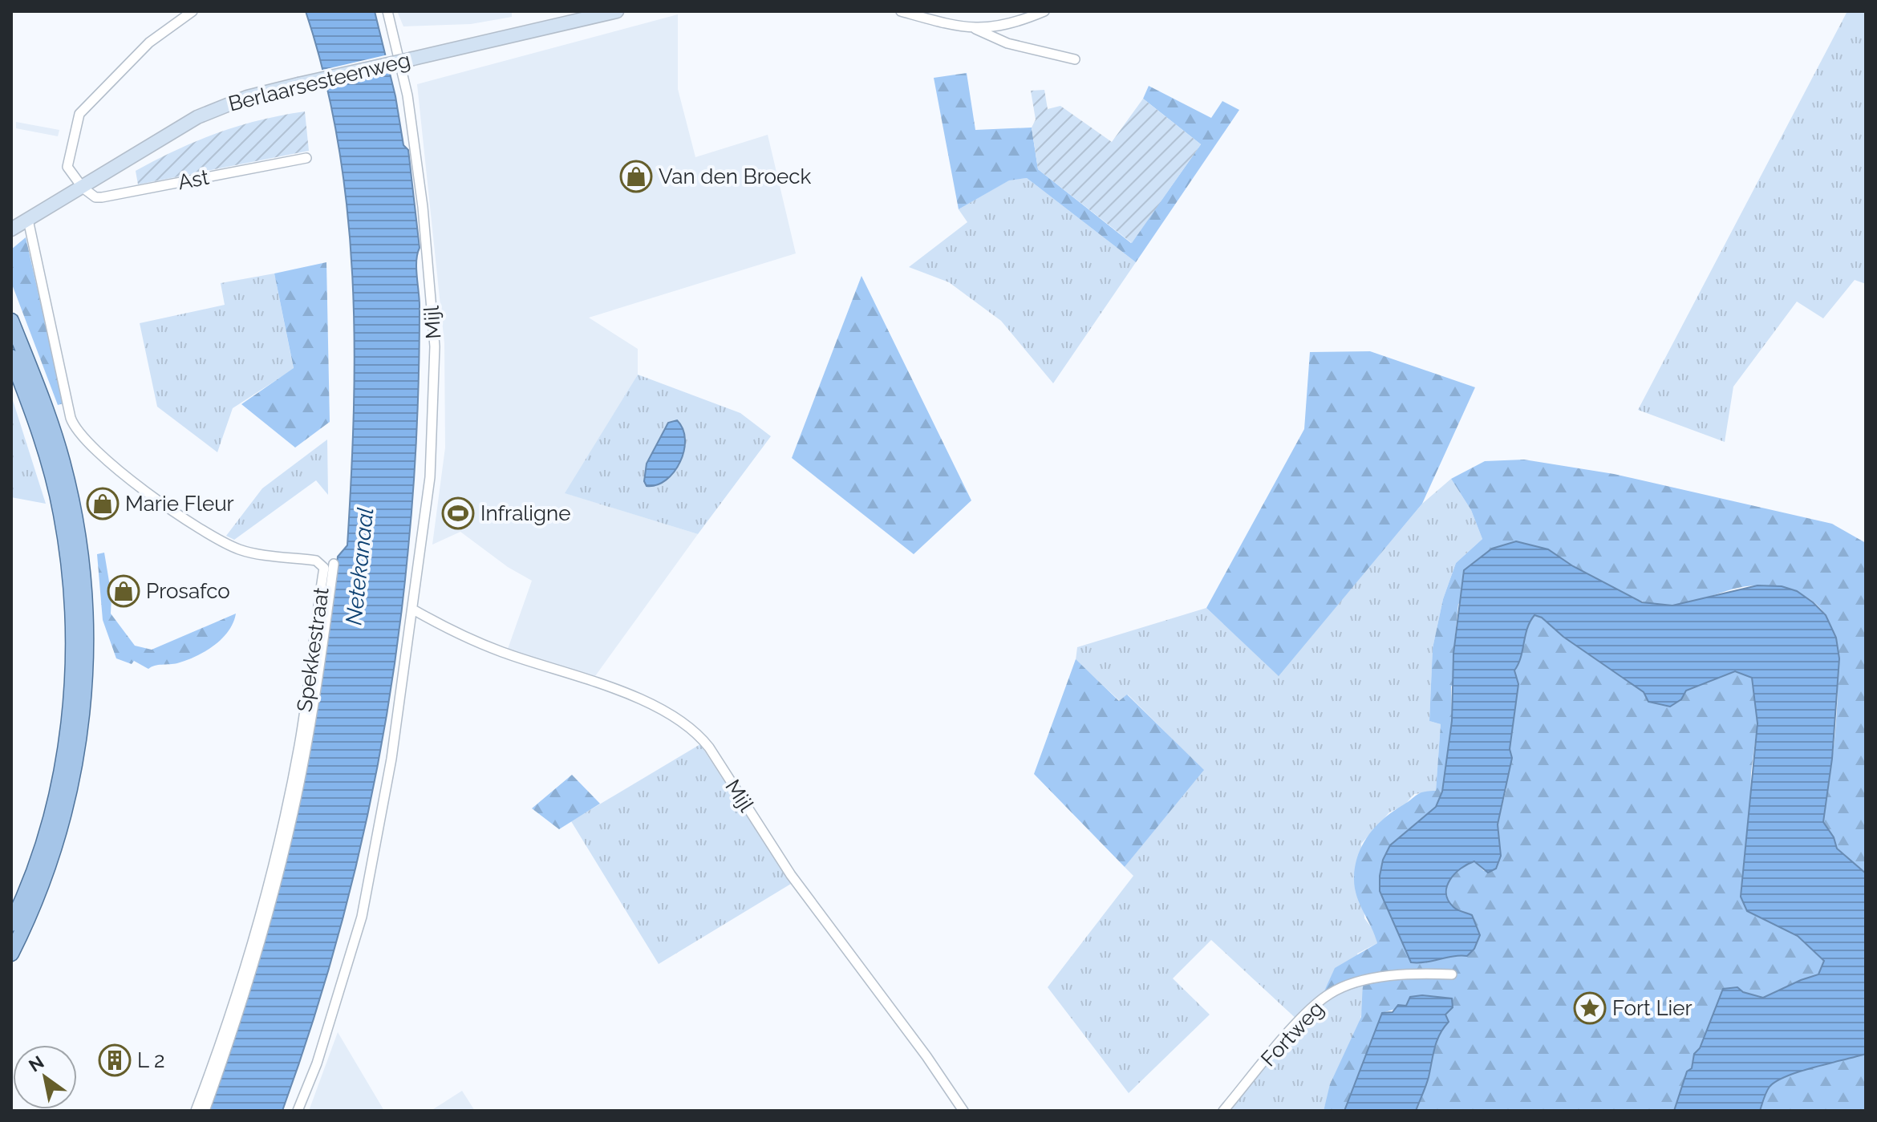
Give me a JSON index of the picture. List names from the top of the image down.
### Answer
{
  "streets": {
    "street": [
      "Berlaarsesteenweg",
      "Ast",
      "Mijl",
      "Spekkestraat",
      "Fortweg"
    ]
  },
  "crossings": [
    ["Berlaarsesteenweg", "Ast"],
    ["Berlaarsesteenweg", "Spekkestraat"]
  ],
  "water": ["Netekanaal"],
  "places": {
    "shop": ["Van den Broeck", "Marie Fleur", "Prosafco"],
    "sports": ["Infraligne"],
    "place": ["Fort Lier"],
    "building": ["L 2"]
  },
  "north": "top left"
}
